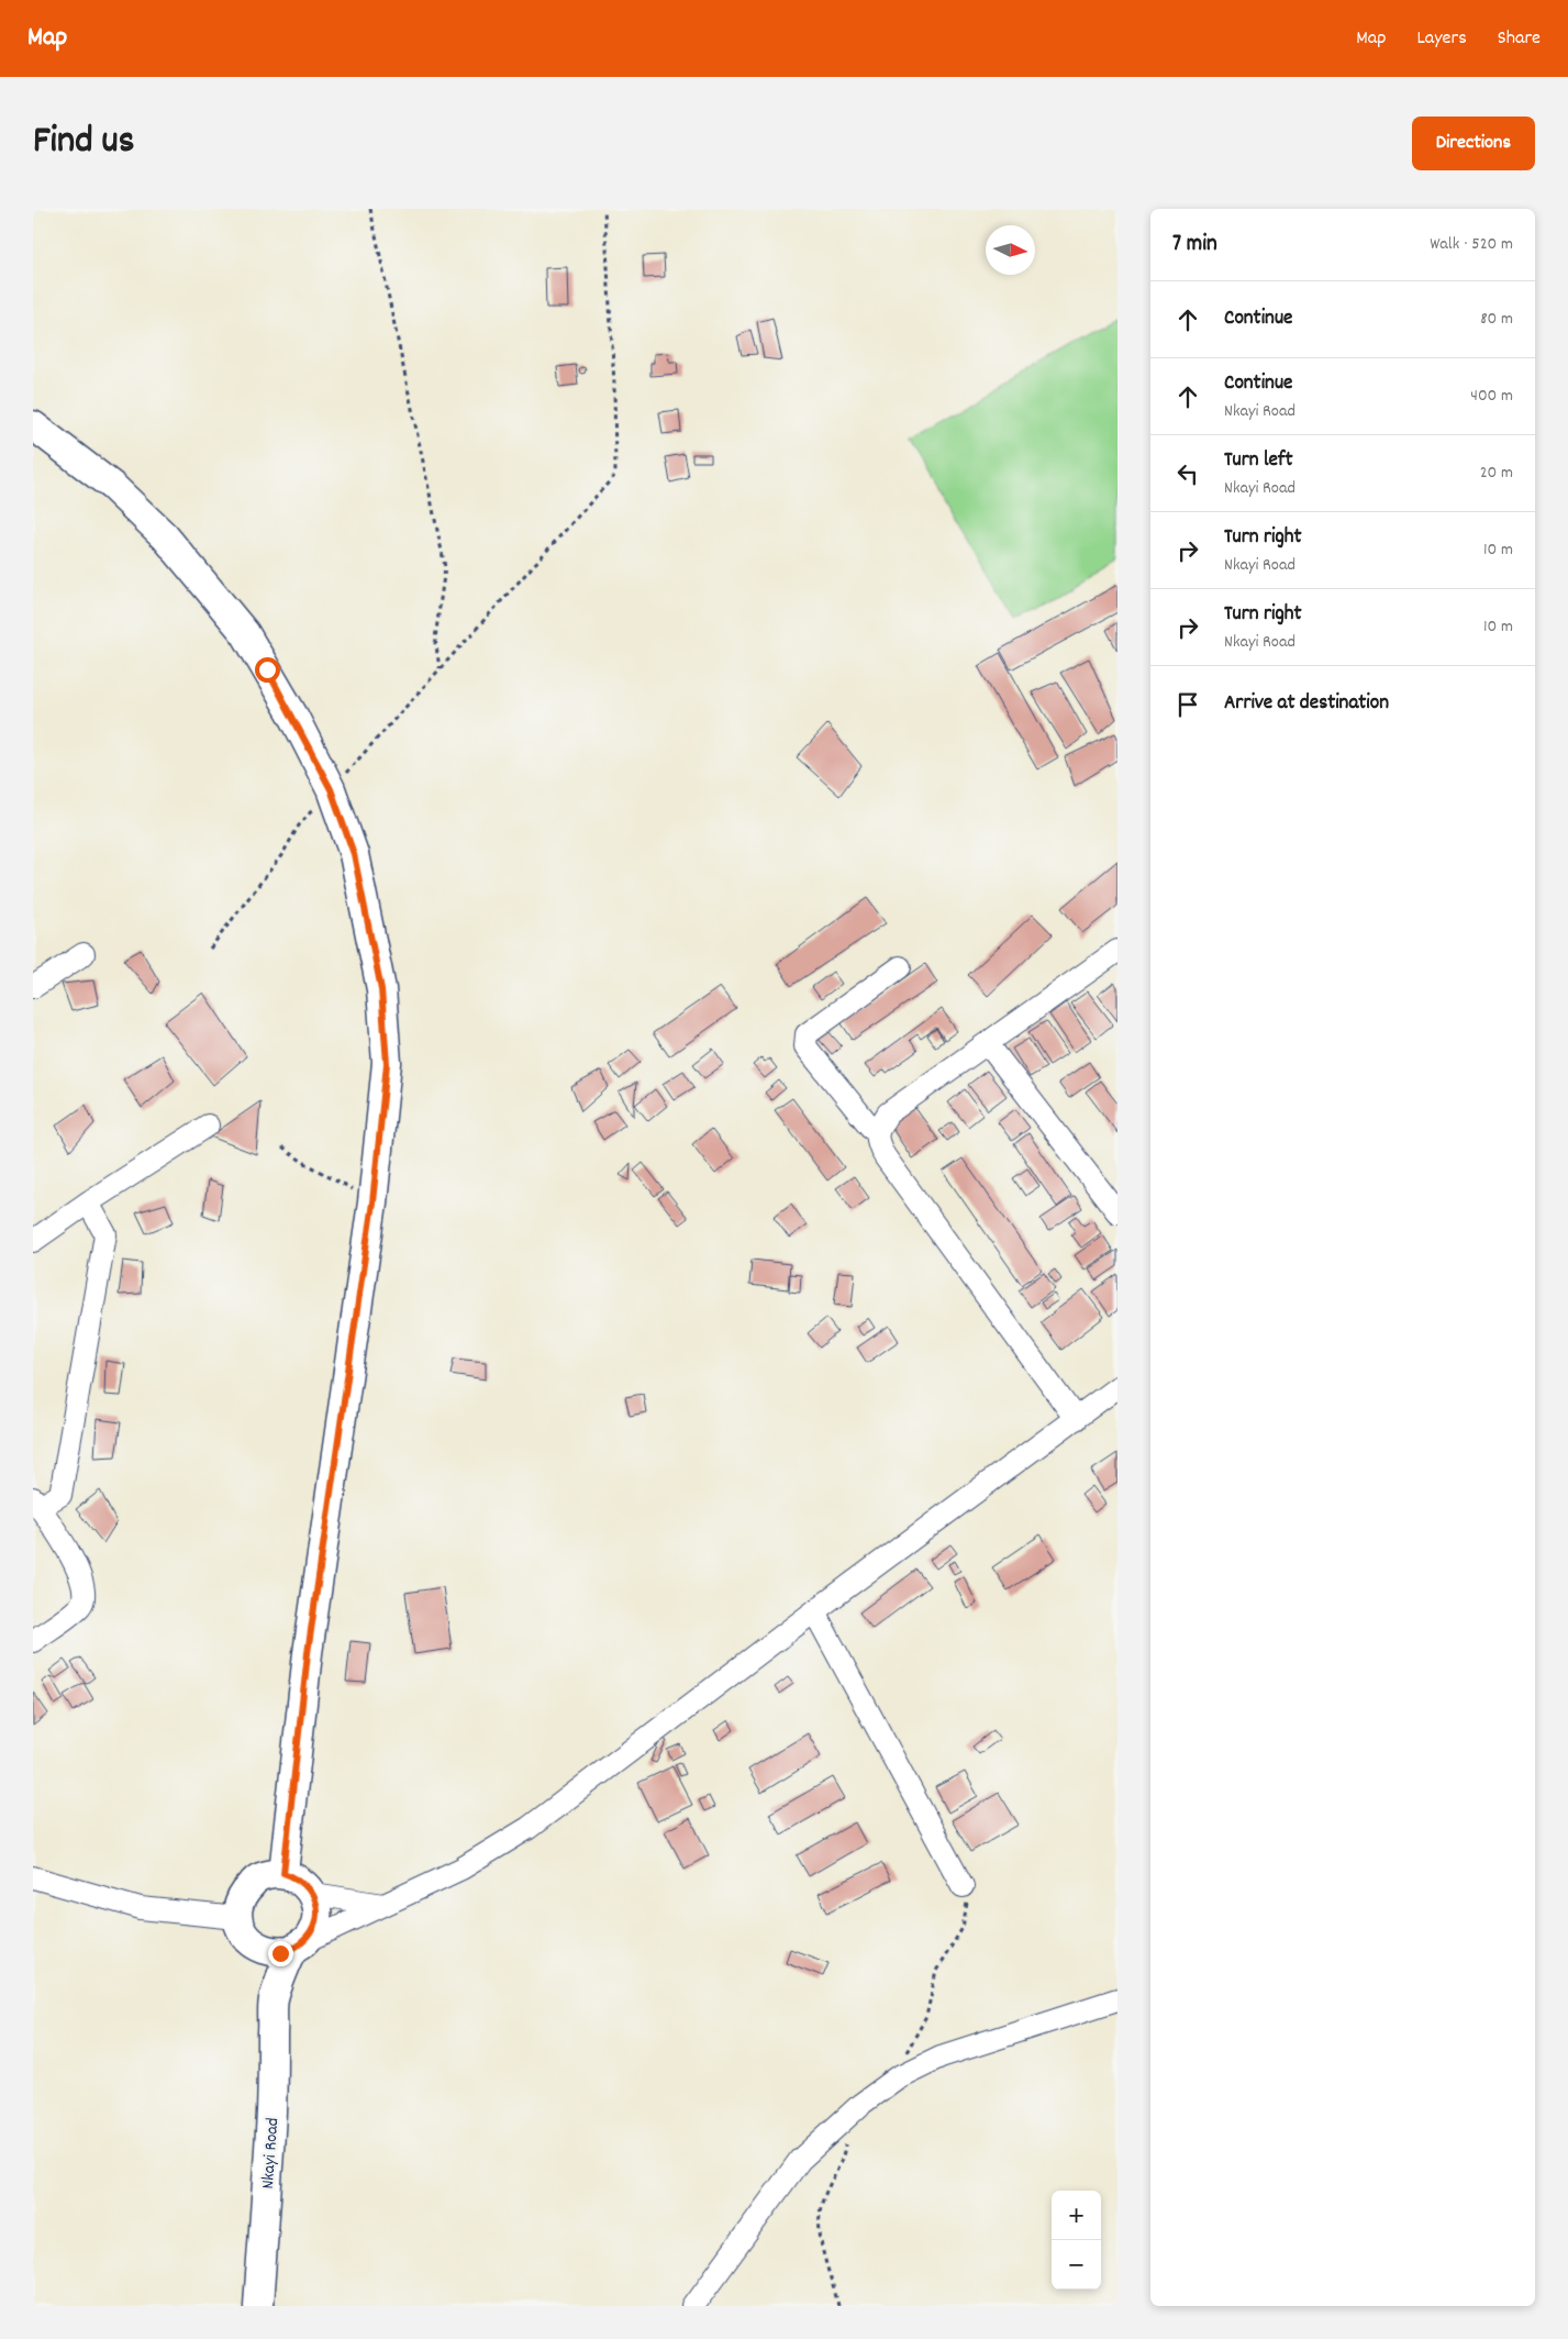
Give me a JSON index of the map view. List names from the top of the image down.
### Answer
{
  "streets": {
    "main road": ["Nkayi Road"]
  },
  "north": "right",
  "page": {
    "header": "Map",
    "nav": ["Map", "Layers", "Share"],
    "title": "Find us",
    "buttons": "Directions",
    "heading": ["7 min", "Walk · 520 m"],
    "list": [
      ["Continue", "80 m"],
      ["Continue", "Nkayi Road", "400 m"],
      ["Turn left", "Nkayi Road", "20 m"],
      ["Turn right", "Nkayi Road", "10 m"],
      ["Turn right", "Nkayi Road", "10 m"],
      "Arrive at destination"
    ],
    "map_buttons": ["+", "−"]
  }
}
